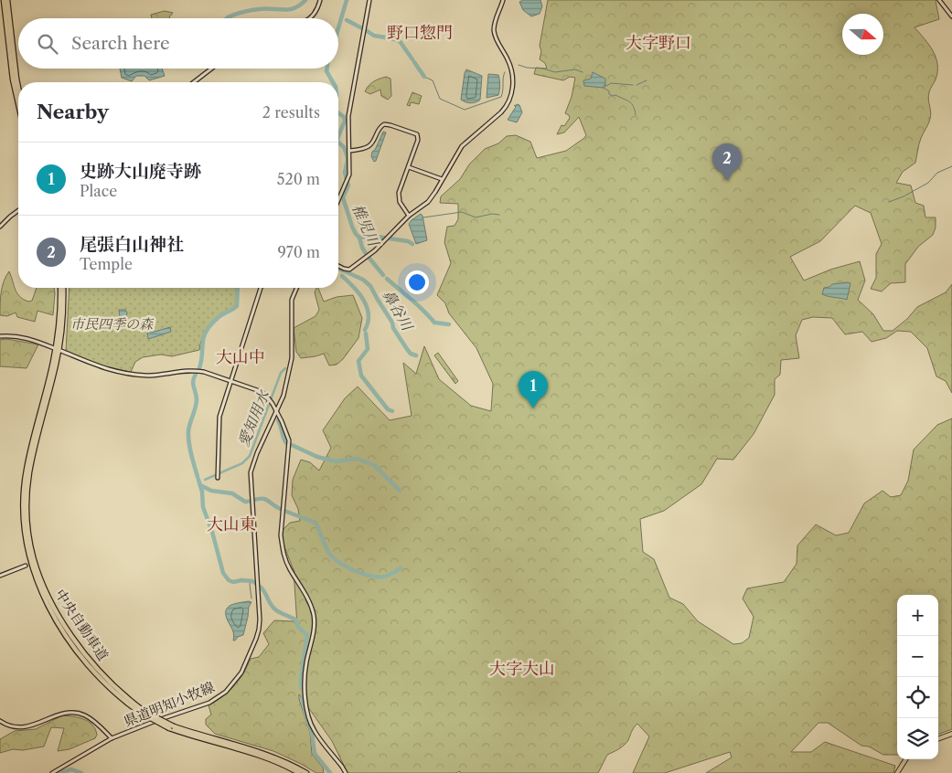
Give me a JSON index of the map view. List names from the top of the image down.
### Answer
{
  "streets": {
    "highway": ["中央自動車道"],
    "street": ["県道明知小牧線"]
  },
  "districts": [
    "野口惣門",
    "大字野口",
    "大山中",
    "大山東",
    "大字大山"
  ],
  "water": ["椎児川", "鼻谷川", "愛知用水"],
  "parks": ["市民四季の森"],
  "north": "right",
  "page": {
    "search": "Search here",
    "heading": ["Nearby", "2 results"],
    "list": [
      {
        "mark": "1",
        "name": "史跡大山廃寺跡",
        "note": "Place",
        "value": "520 m"
      },
      {
        "mark": "2",
        "name": "尾張白山神社",
        "note": "Temple",
        "value": "970 m"
      }
    ],
    "pins": ["2", "1"],
    "map_buttons": ["+", "−"]
  }
}
